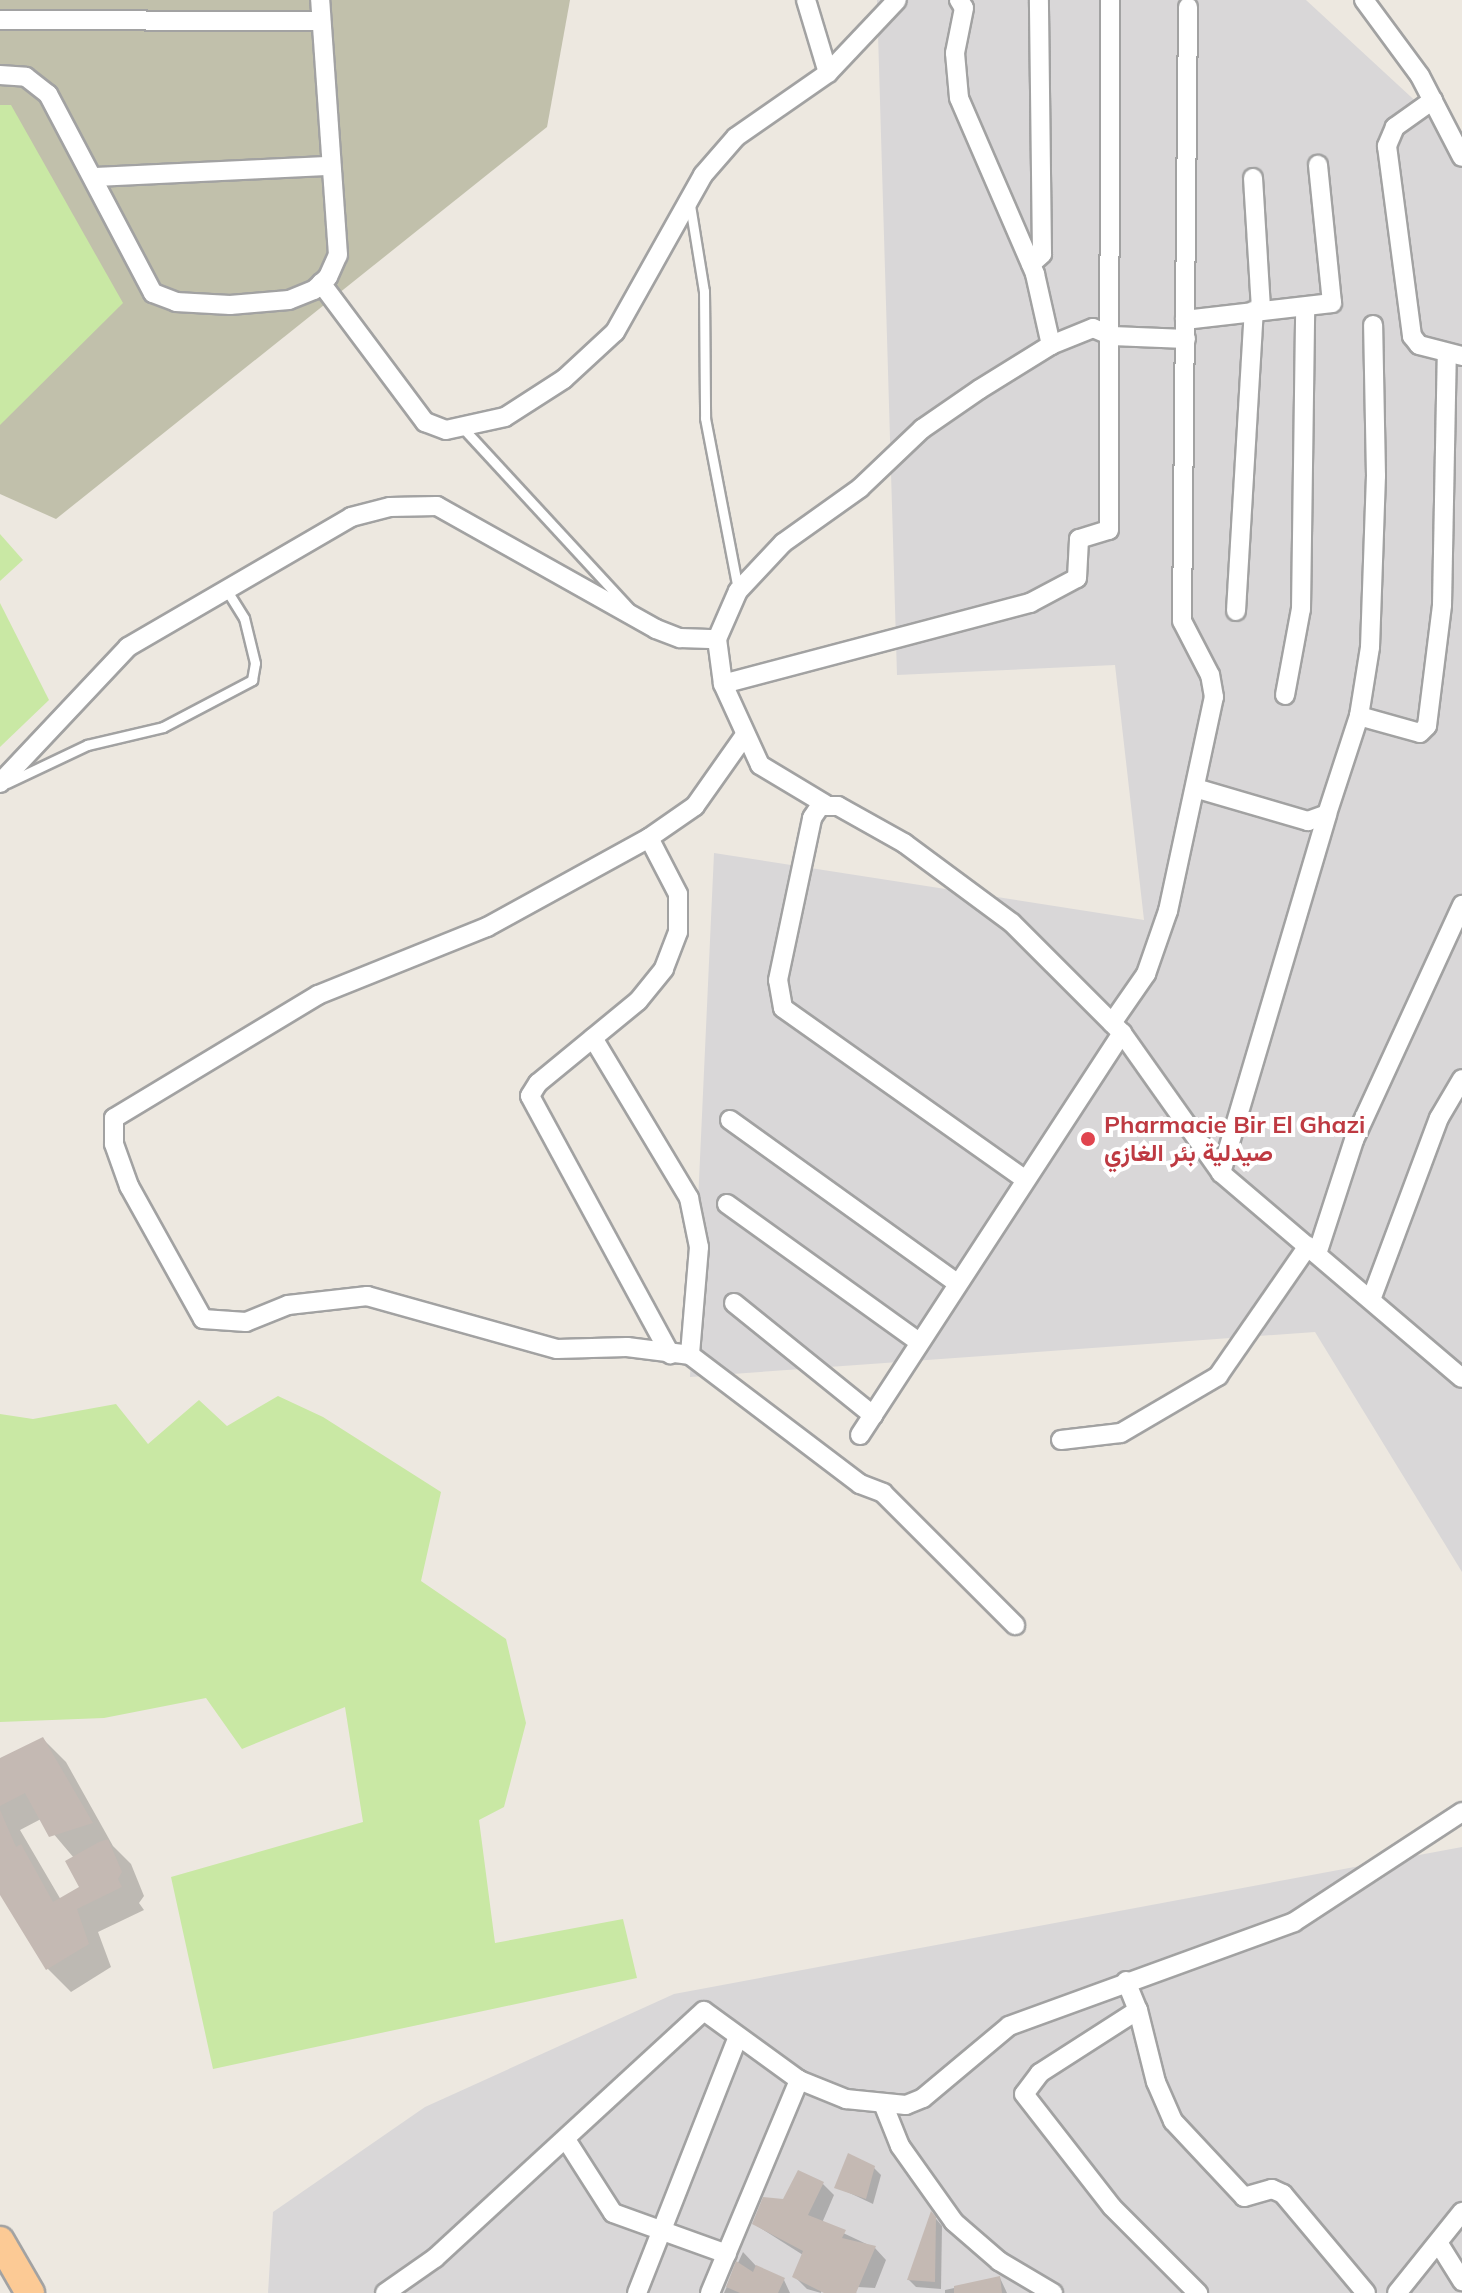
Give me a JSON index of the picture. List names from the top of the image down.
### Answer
{
  "places": ["Pharmacie Bir El Ghazi صيدلية بئر الغازي"]
}
